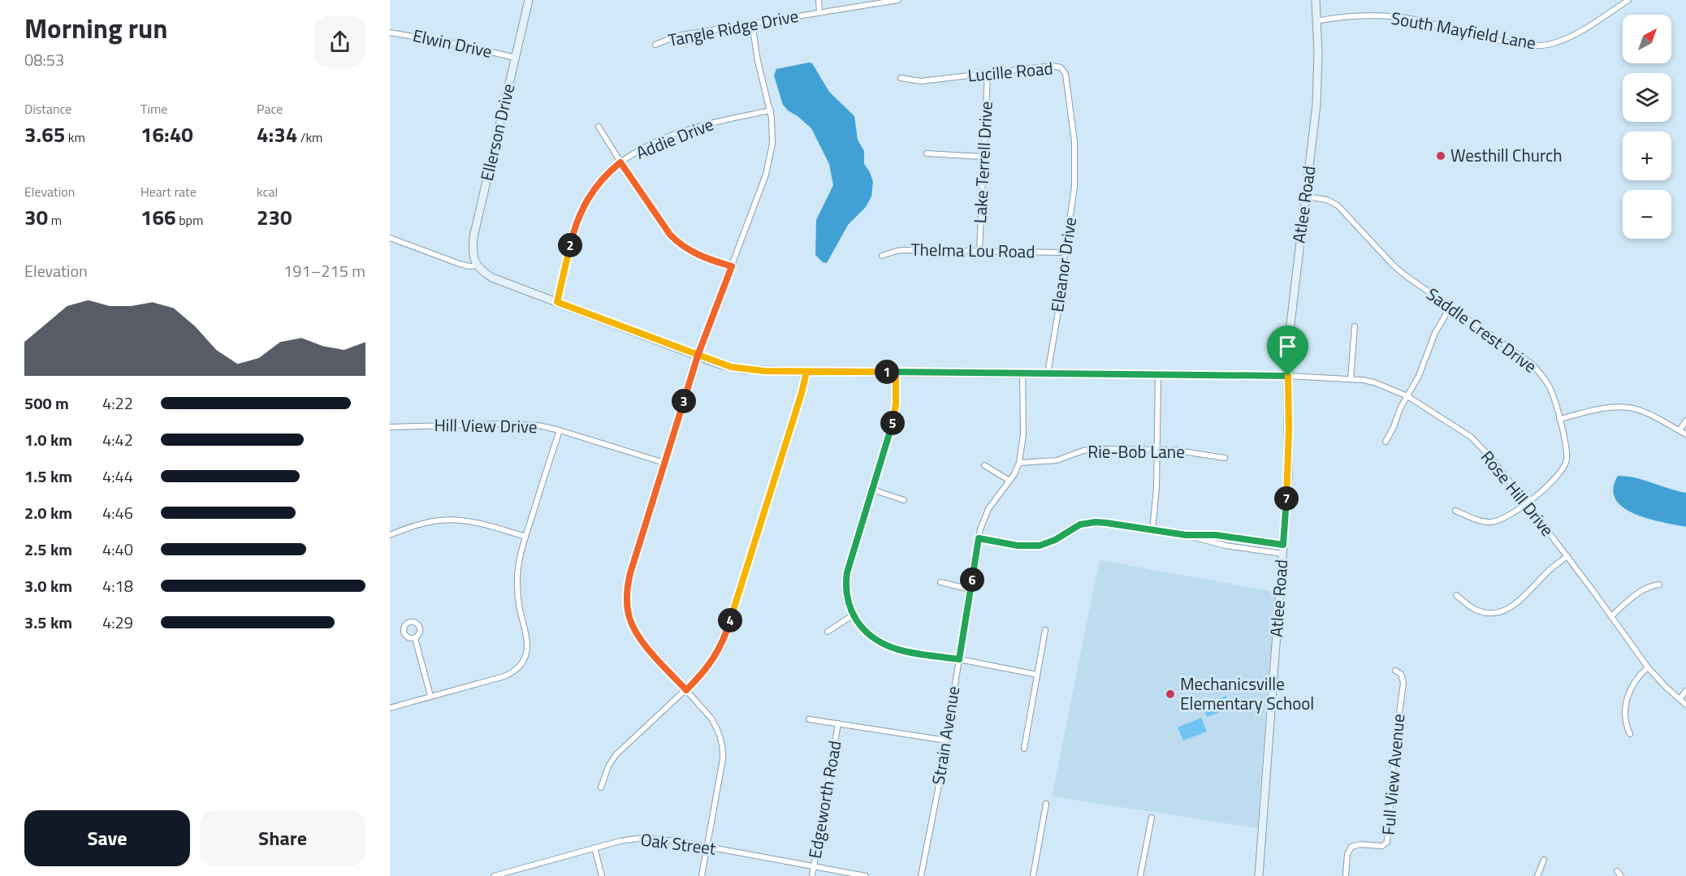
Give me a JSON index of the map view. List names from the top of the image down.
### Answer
{
  "streets": {
    "street": [
      "Tangle Ridge Drive",
      "South Mayfield Lane",
      "Elwin Drive",
      "Lucille Road",
      "Ellerson Drive",
      "Addie Drive",
      "Lake Terrell Drive",
      "Atlee Road",
      "Thelma Lou Road",
      "Eleanor Drive",
      "Saddle Crest Drive",
      "Hill View Drive",
      "Rie-Bob Lane",
      "Rose Hill Drive",
      "Strain Avenue",
      "Full View Avenue",
      "Edgeworth Road",
      "Oak Street"
    ]
  },
  "crossings": [
    ["South Mayfield Lane", "Atlee Road"],
    ["Elwin Drive", "Ellerson Drive"],
    ["Lucille Road", "Lake Terrell Drive"],
    ["Lucille Road", "Eleanor Drive"],
    ["Lake Terrell Drive", "Thelma Lou Road"],
    ["Atlee Road", "Saddle Crest Drive"],
    ["Atlee Road", "Rose Hill Drive"],
    ["Thelma Lou Road", "Eleanor Drive"],
    ["Saddle Crest Drive", "Rose Hill Drive"],
    ["Rie-Bob Lane", "Strain Avenue"],
    ["Edgeworth Road", "Oak Street"]
  ],
  "places": ["Westhill Church", "Mechanicsville Elementary School"],
  "north": "top right",
  "page": {
    "heading": ["Morning run", "08:53"],
    "map_buttons": ["+", "−"],
    "stats": [
      ["Distance", "3.65 km"],
      ["Time", "16:40"],
      ["Pace", "4:34 /km"],
      ["Elevation", "30 m"],
      ["Heart rate", "166 bpm"],
      ["kcal", "230"]
    ],
    "pins": [
      "2",
      "1",
      "3",
      "5",
      "7",
      "6",
      "4"
    ],
    "chart": ["Elevation", "191–215 m"],
    "list": [
      {
        "name": "500 m",
        "note": "4:22"
      },
      {
        "name": "1.0 km",
        "note": "4:42"
      },
      {
        "name": "1.5 km",
        "note": "4:44"
      },
      {
        "name": "2.0 km",
        "note": "4:46"
      },
      {
        "name": "2.5 km",
        "note": "4:40"
      },
      {
        "name": "3.0 km",
        "note": "4:18"
      },
      {
        "name": "3.5 km",
        "note": "4:29"
      }
    ],
    "buttons": ["Save", "Share"]
  }
}
